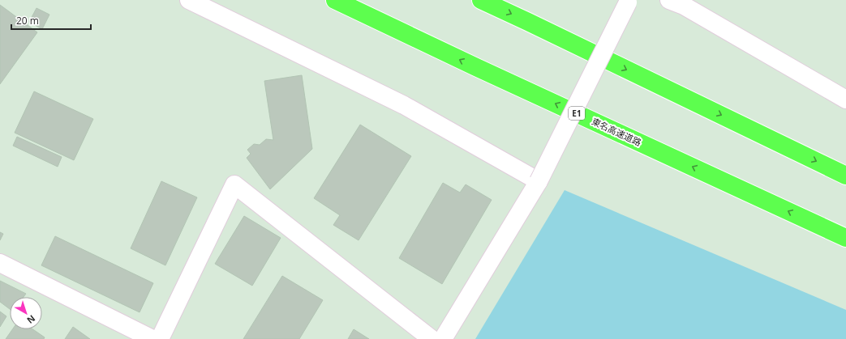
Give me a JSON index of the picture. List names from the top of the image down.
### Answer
{
  "streets": {
    "highway": ["E1", "東名高速道路"]
  },
  "scale_bar": "20 m",
  "north": "bottom right"
}
